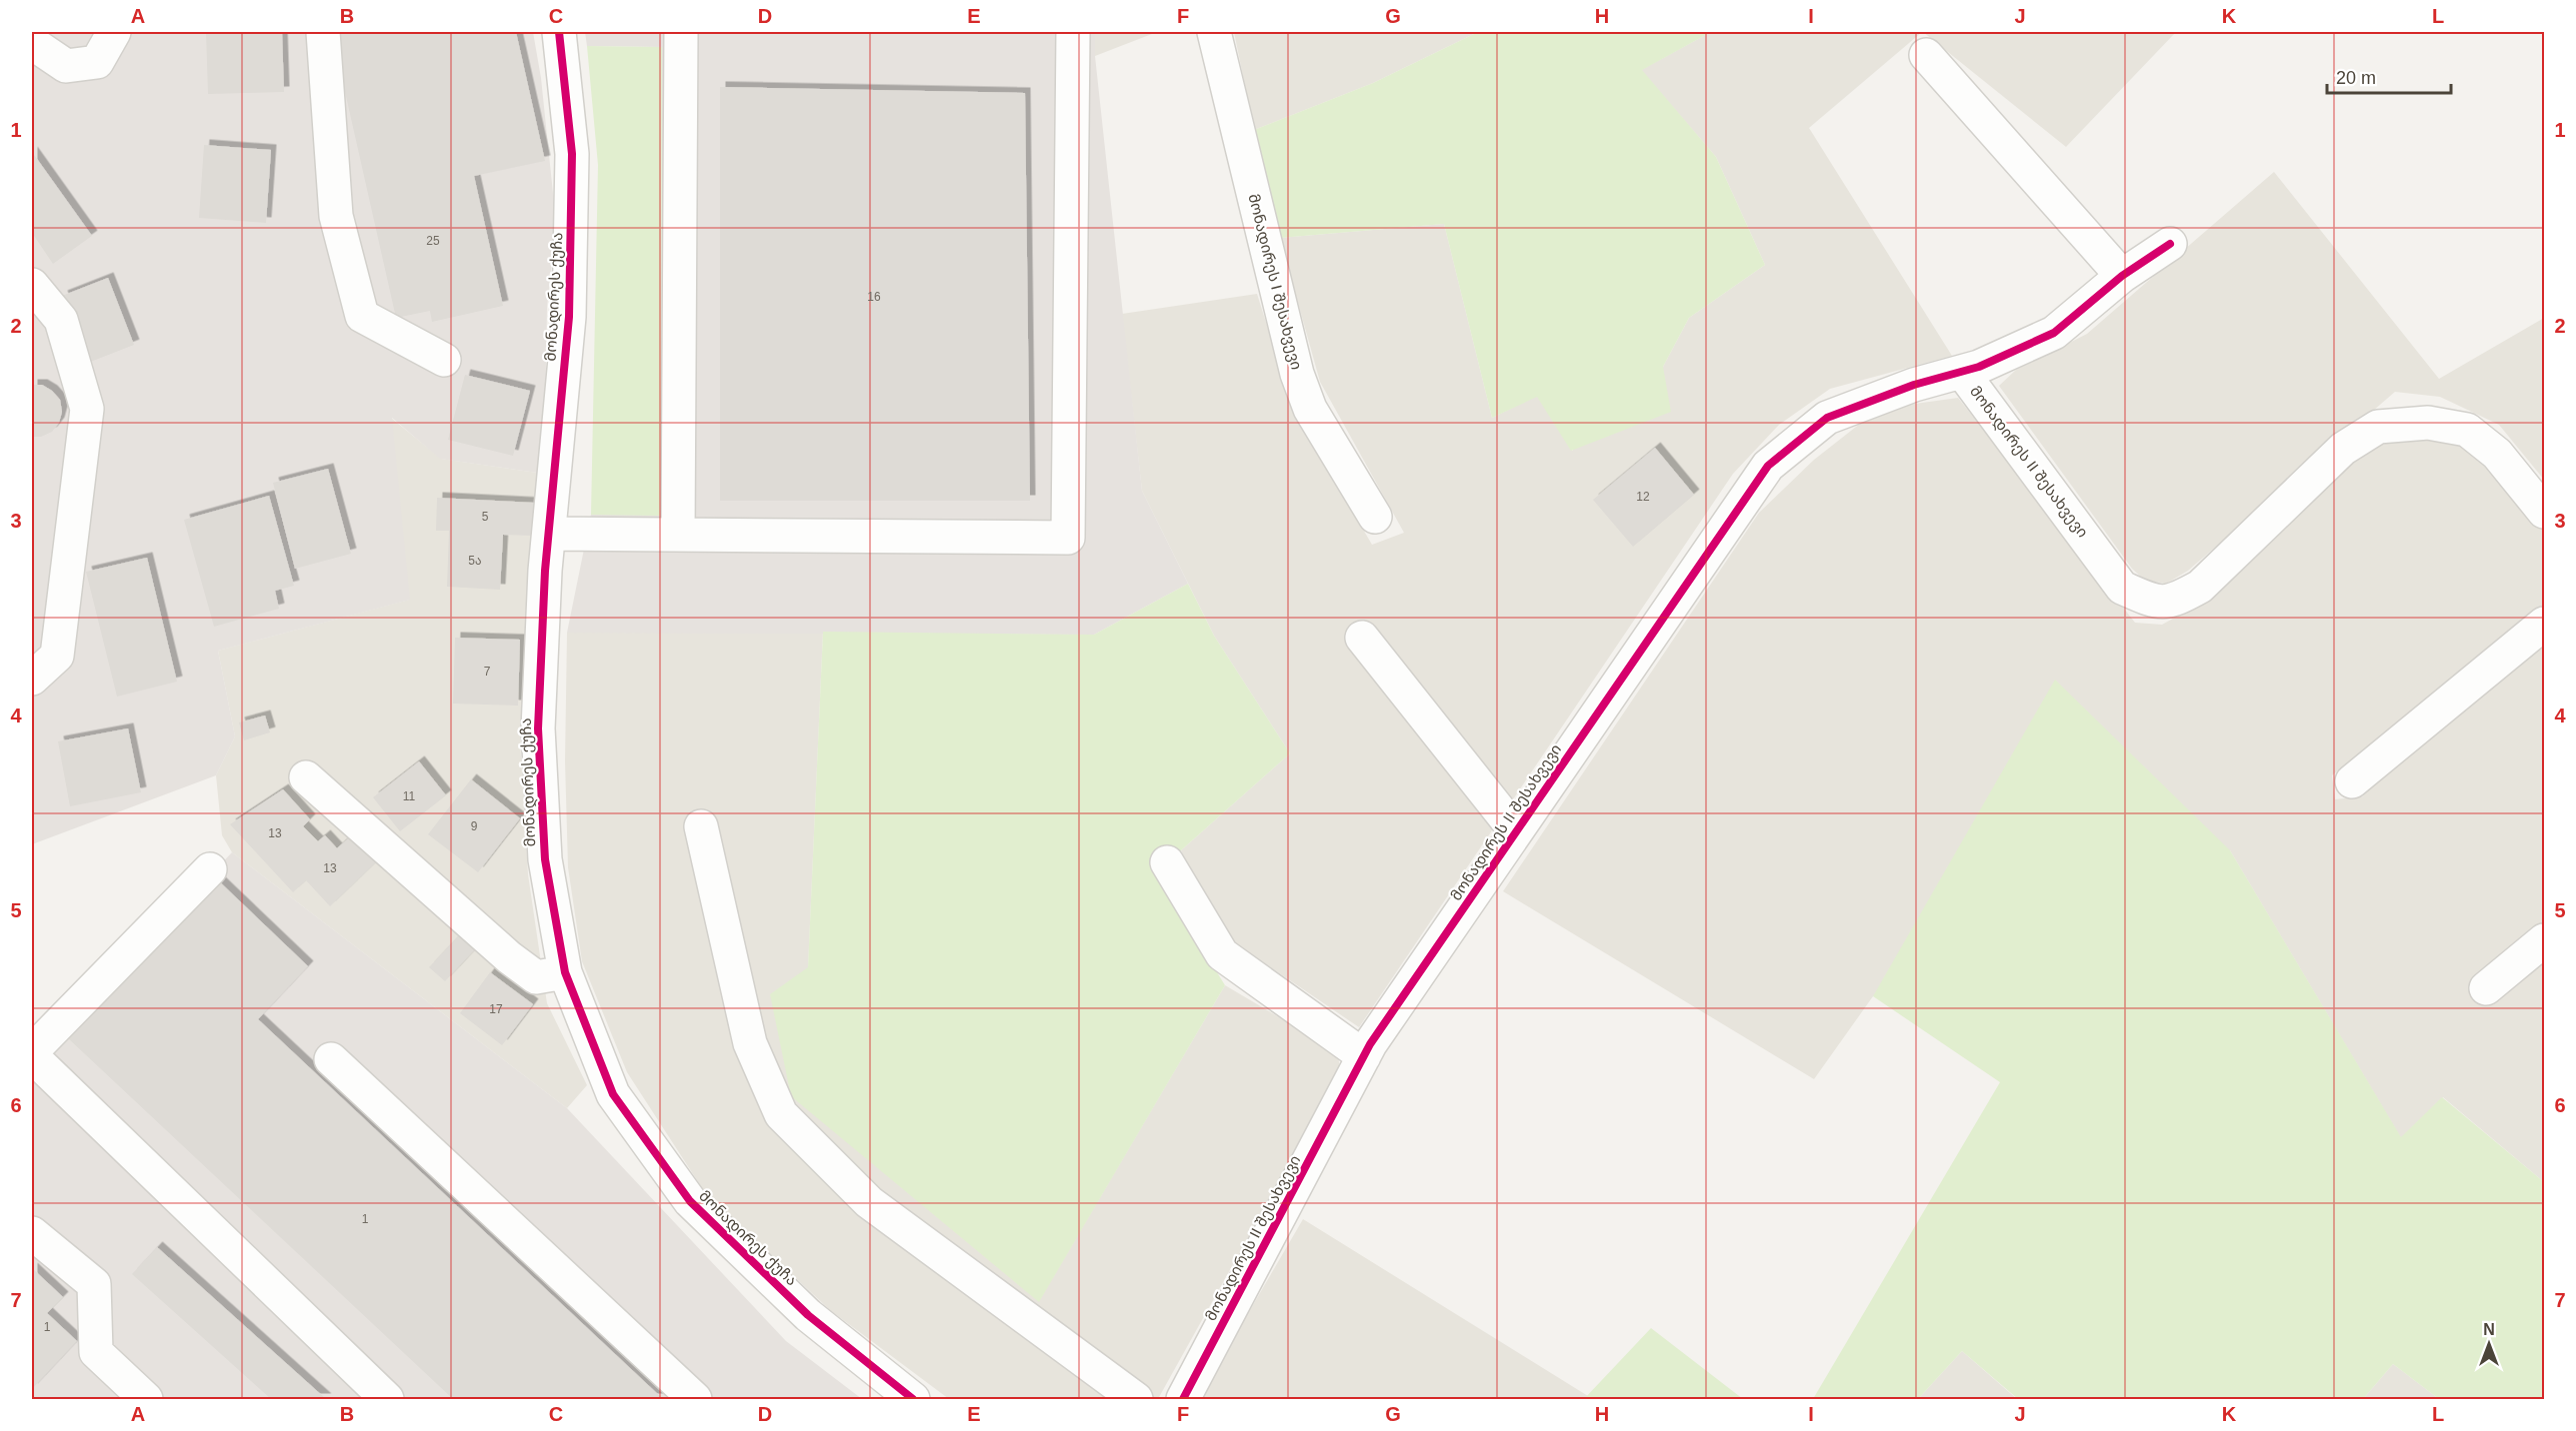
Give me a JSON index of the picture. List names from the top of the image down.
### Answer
{
  "streets": {
    "street": ["მონადირეს I შესახვევი", "მონადირეს ქუჩა", "მონადირეს II შესახვევი"]
  },
  "house_numbers": [
    "25",
    "16",
    "12",
    "5",
    "5ა",
    "7",
    "11",
    "9",
    "13",
    "13",
    "17",
    "1",
    "1"
  ],
  "scale_bar": "20 m",
  "north": "top",
  "grid": {
    "columns": [
      "A",
      "B",
      "C",
      "D",
      "E",
      "F",
      "G",
      "H",
      "I",
      "J",
      "K",
      "L"
    ],
    "rows": [
      "1",
      "2",
      "3",
      "4",
      "5",
      "6",
      "7"
    ]
  }
}
